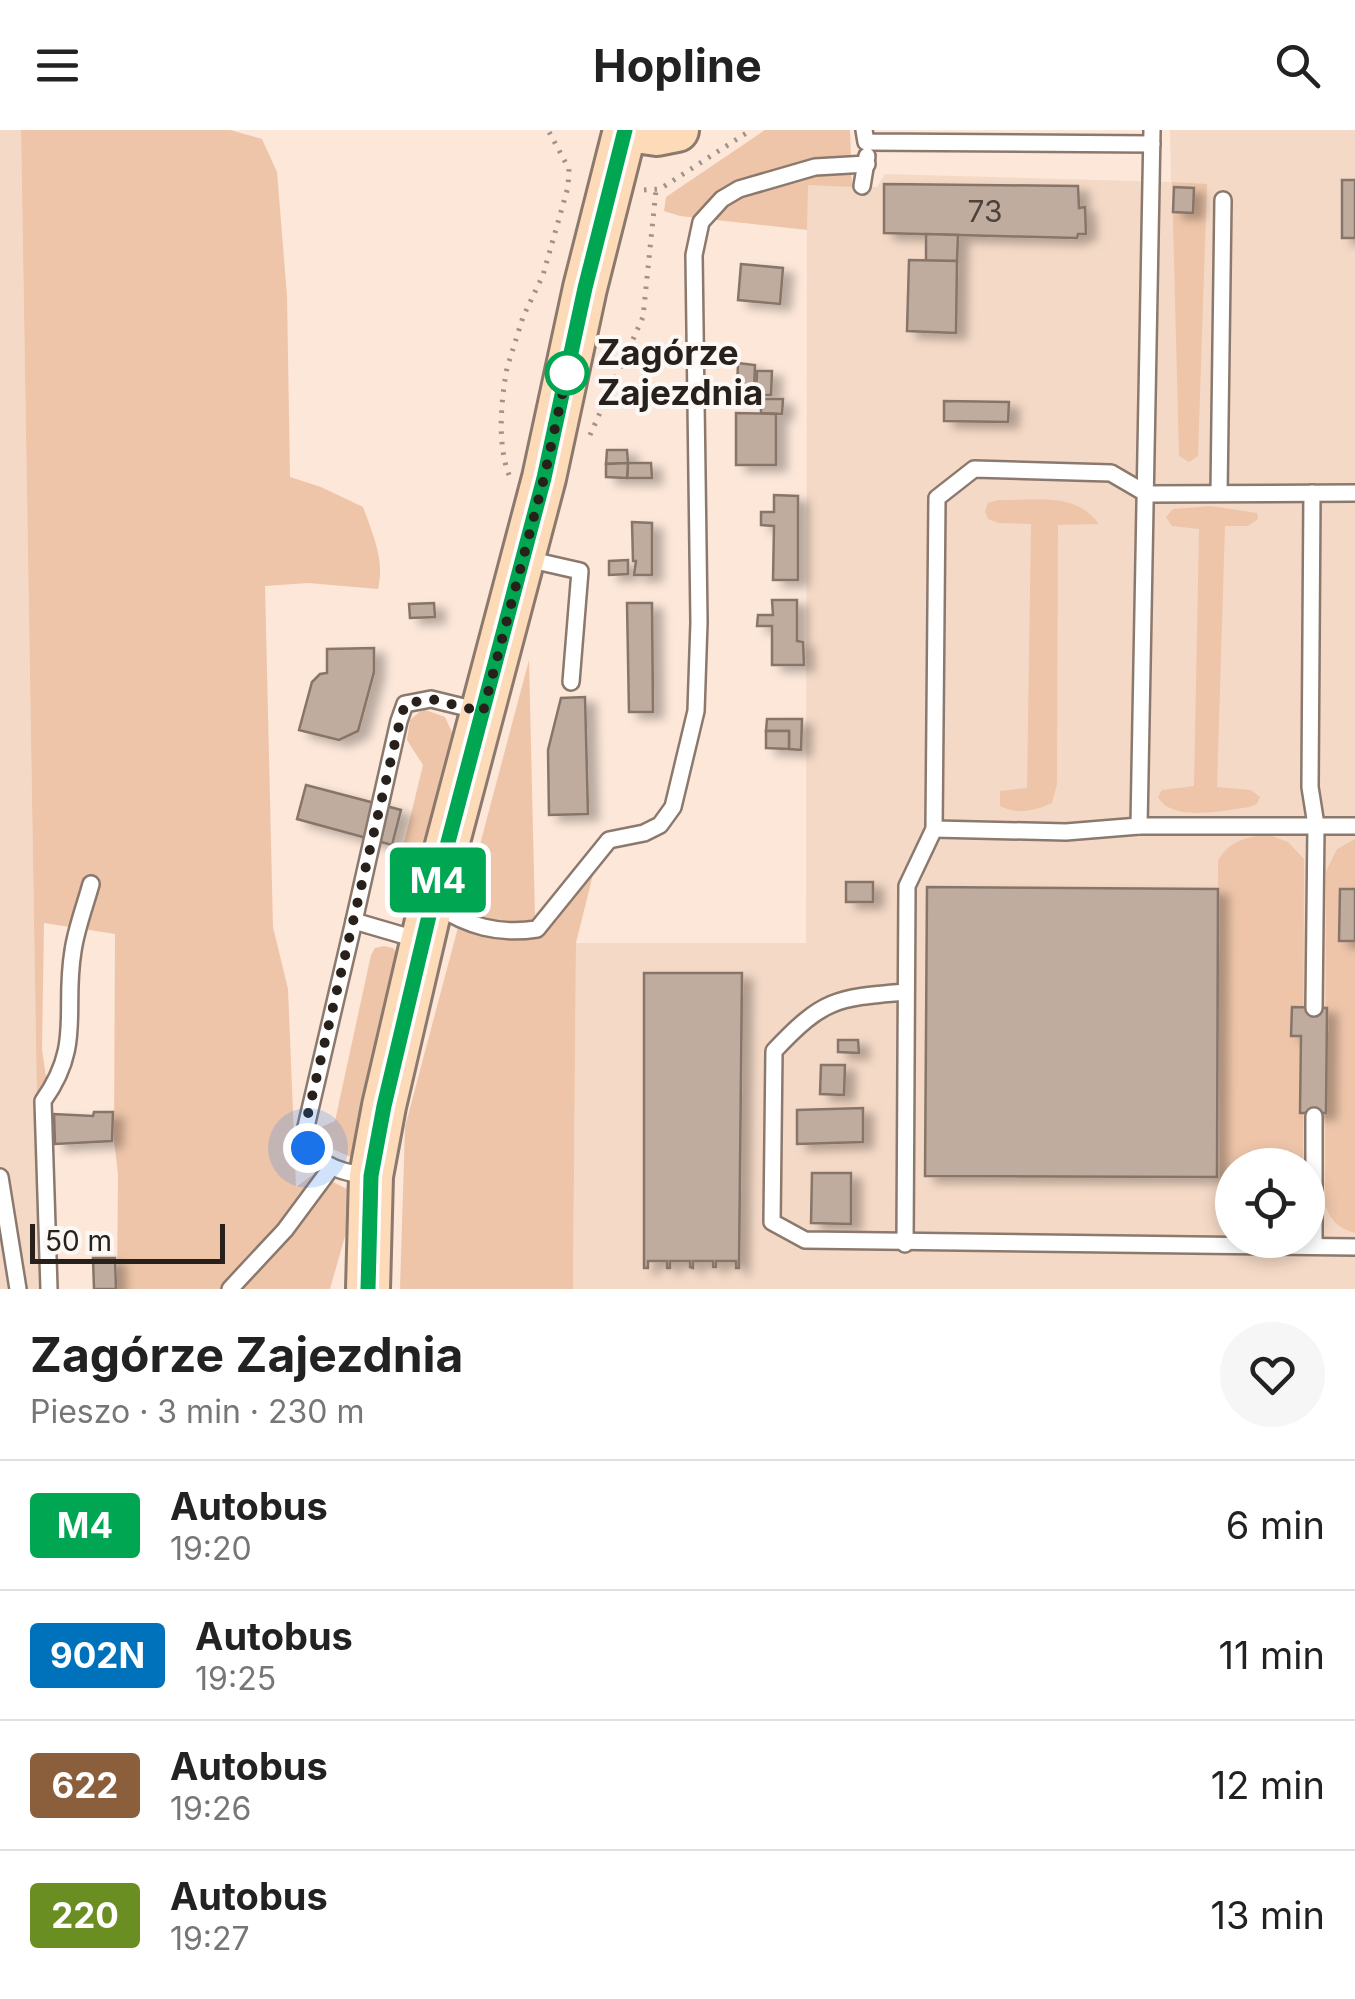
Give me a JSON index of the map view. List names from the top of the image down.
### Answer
{
  "places": ["Zagórze Zajezdnia"],
  "lines": ["bus line M4"],
  "house_numbers": ["73"],
  "scale_bar": "50 m",
  "page": {
    "header": "Hopline",
    "on_map": "M4",
    "scale": "50 m",
    "heading": ["Zagórze Zajezdnia", "Pieszo · 3 min · 230 m"],
    "list": [
      {
        "mark": "M4",
        "name": "Autobus",
        "note": "19:20",
        "value": "6 min"
      },
      {
        "mark": "902N",
        "name": "Autobus",
        "note": "19:25",
        "value": "11 min"
      },
      {
        "mark": "622",
        "name": "Autobus",
        "note": "19:26",
        "value": "12 min"
      },
      {
        "mark": "220",
        "name": "Autobus",
        "note": "19:27",
        "value": "13 min"
      }
    ]
  }
}
